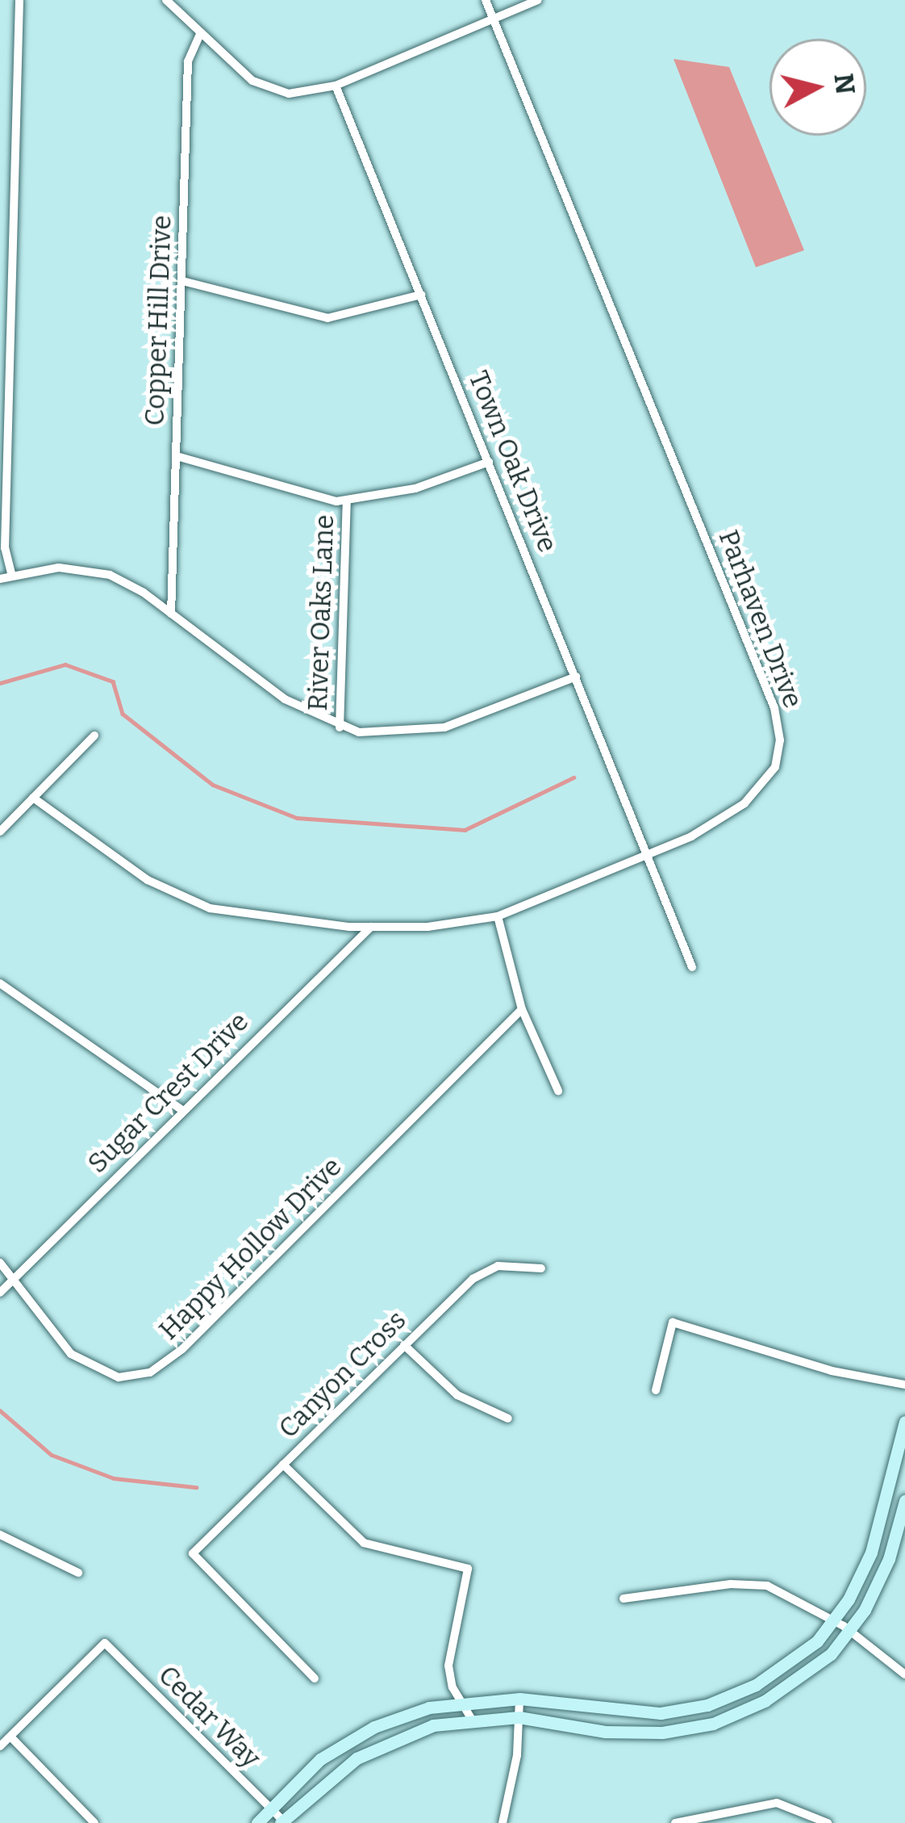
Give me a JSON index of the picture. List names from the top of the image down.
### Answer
{
  "streets": {
    "street": [
      "Copper Hill Drive",
      "Town Oak Drive",
      "River Oaks Lane",
      "Parhaven Drive",
      "Sugar Crest Drive",
      "Happy Hollow Drive",
      "Canyon Cross",
      "Cedar Way"
    ]
  },
  "crossings": [
    ["Town Oak Drive", "Parhaven Drive"],
    ["Parhaven Drive", "Sugar Crest Drive"],
    ["Sugar Crest Drive", "Happy Hollow Drive"]
  ],
  "north": "right"
}
